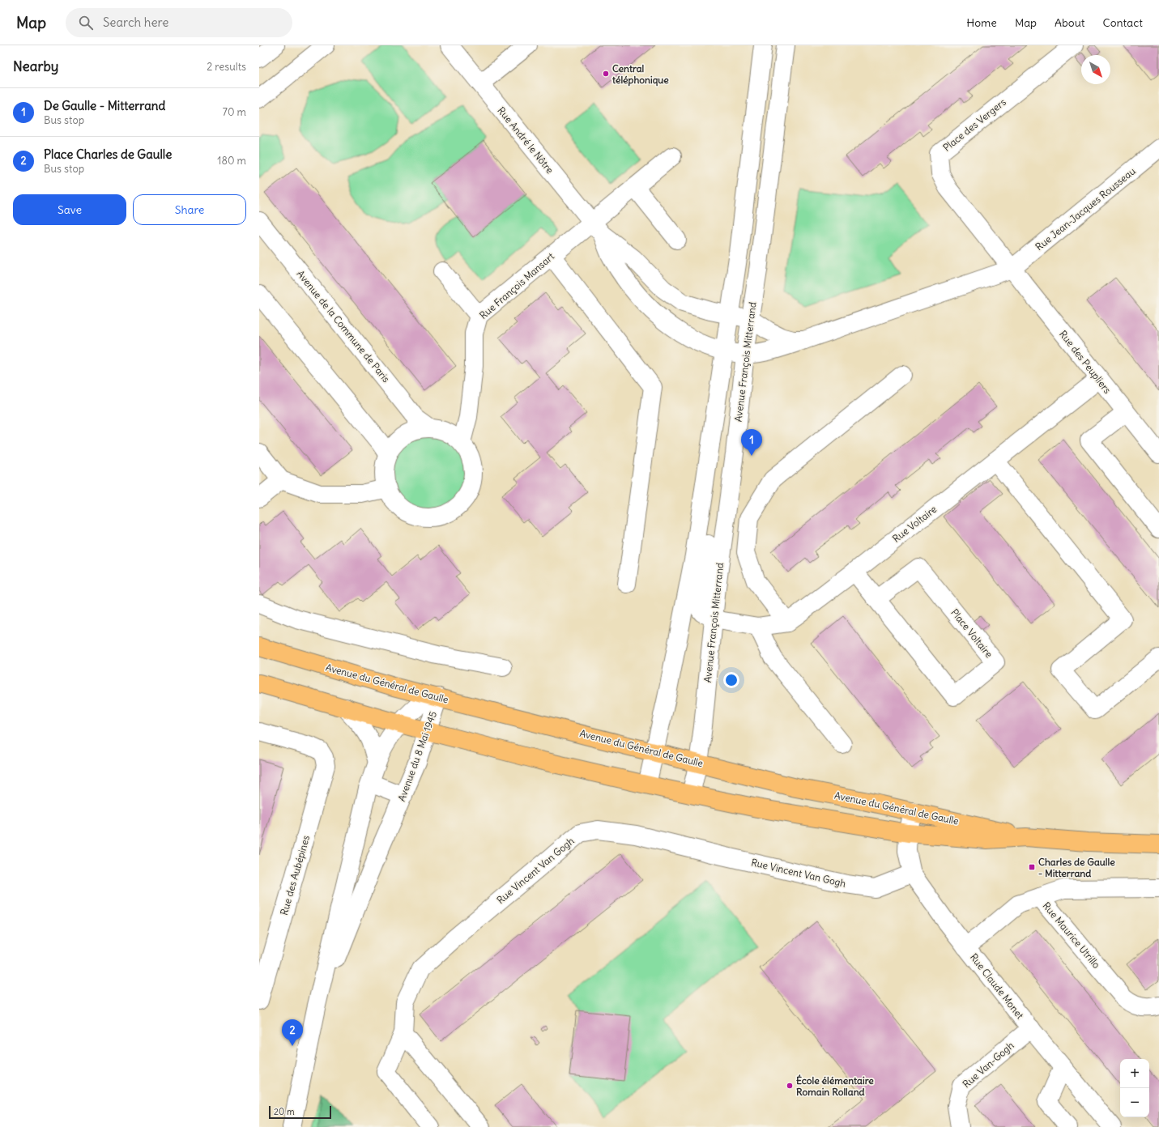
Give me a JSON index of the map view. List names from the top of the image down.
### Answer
{
  "streets": {
    "main road": ["Avenue du Général de Gaulle"],
    "street": [
      "Place des Vergers",
      "Rue André le Nôtre",
      "Rue Jean-Jacques Rousseau",
      "Rue François Mansart",
      "Avenue de la Commune de Paris",
      "Avenue François Mitterrand",
      "Rue des Peupliers",
      "Rue Voltaire",
      "Place Voltaire",
      "Avenue du 8 Mai 1945",
      "Rue Vincent Van Gogh",
      "Rue des Aubépines",
      "Rue Maurice Utrillo",
      "Rue Claude Monet",
      "Rue Van-Gogh"
    ]
  },
  "crossings": [
    ["Place des Vergers", "Rue André le Nôtre"],
    ["Place des Vergers", "Rue Jean-Jacques Rousseau"],
    ["Place des Vergers", "Rue des Peupliers"],
    ["Rue André le Nôtre", "Rue Jean-Jacques Rousseau"],
    ["Rue André le Nôtre", "Rue François Mansart"],
    ["Rue André le Nôtre", "Avenue François Mitterrand"],
    ["Rue André le Nôtre", "Rue des Peupliers"],
    ["Rue Jean-Jacques Rousseau", "Rue des Peupliers"],
    ["Rue François Mansart", "Avenue de la Commune de Paris"],
    ["Avenue François Mitterrand", "Rue Voltaire"],
    ["Avenue François Mitterrand", "Avenue du Général de Gaulle"],
    ["Rue des Peupliers", "Rue Voltaire"],
    ["Rue Voltaire", "Place Voltaire"],
    ["Avenue du Général de Gaulle", "Avenue du 8 Mai 1945"],
    ["Avenue du Général de Gaulle", "Rue Claude Monet"],
    ["Rue Vincent Van Gogh", "Rue Claude Monet"],
    ["Rue Maurice Utrillo", "Rue Claude Monet"],
    ["Rue Claude Monet", "Rue Van-Gogh"]
  ],
  "places": {
    "other": ["Central téléphonique", "École élémentaire Romain Rolland"],
    "transit": ["Charles de Gaulle - Mitterrand"]
  },
  "scale_bar": "20 m",
  "north": "bottom right",
  "page": {
    "header": "Map",
    "search": "Search here",
    "nav": [
      "Home",
      "Map",
      "About",
      "Contact"
    ],
    "heading": ["Nearby", "2 results"],
    "list": [
      {
        "mark": "1",
        "name": "De Gaulle - Mitterrand",
        "note": "Bus stop",
        "value": "70 m"
      },
      {
        "mark": "2",
        "name": "Place Charles de Gaulle",
        "note": "Bus stop",
        "value": "180 m"
      }
    ],
    "buttons": ["Save", "Share"],
    "pins": ["1", "2"],
    "map_buttons": ["+", "−"],
    "scale": "20 m"
  }
}
